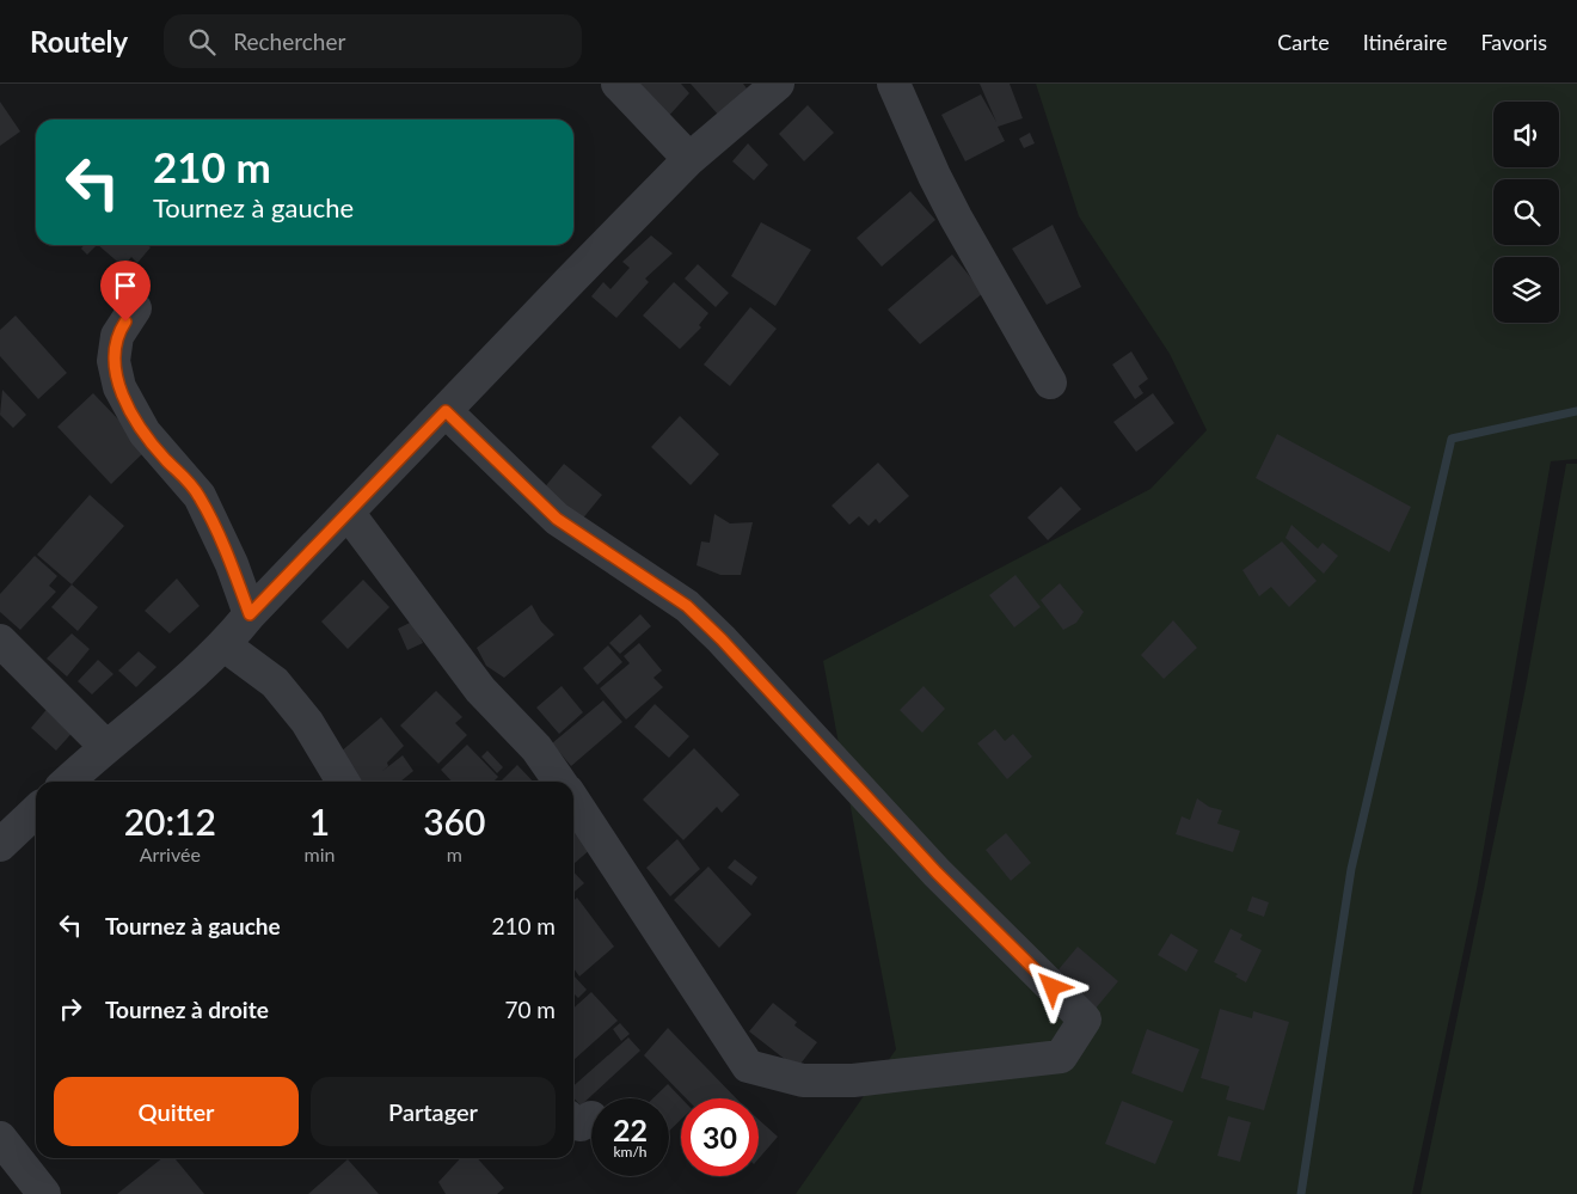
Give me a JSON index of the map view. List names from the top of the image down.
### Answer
{
  "page": {
    "header": "Routely",
    "search": "Rechercher",
    "nav": ["Carte", "Itinéraire", "Favoris"],
    "turn": ["210 m", "Tournez à gauche"],
    "eta": [
      "20:12",
      "Arrivée",
      "1",
      "min",
      "360",
      "m"
    ],
    "list": [
      {
        "name": "Tournez à gauche",
        "value": "210 m"
      },
      {
        "name": "Tournez à droite",
        "value": "70 m"
      }
    ],
    "buttons": ["Quitter", "Partager"],
    "speed": "22 km/h",
    "limit": "30"
  }
}
